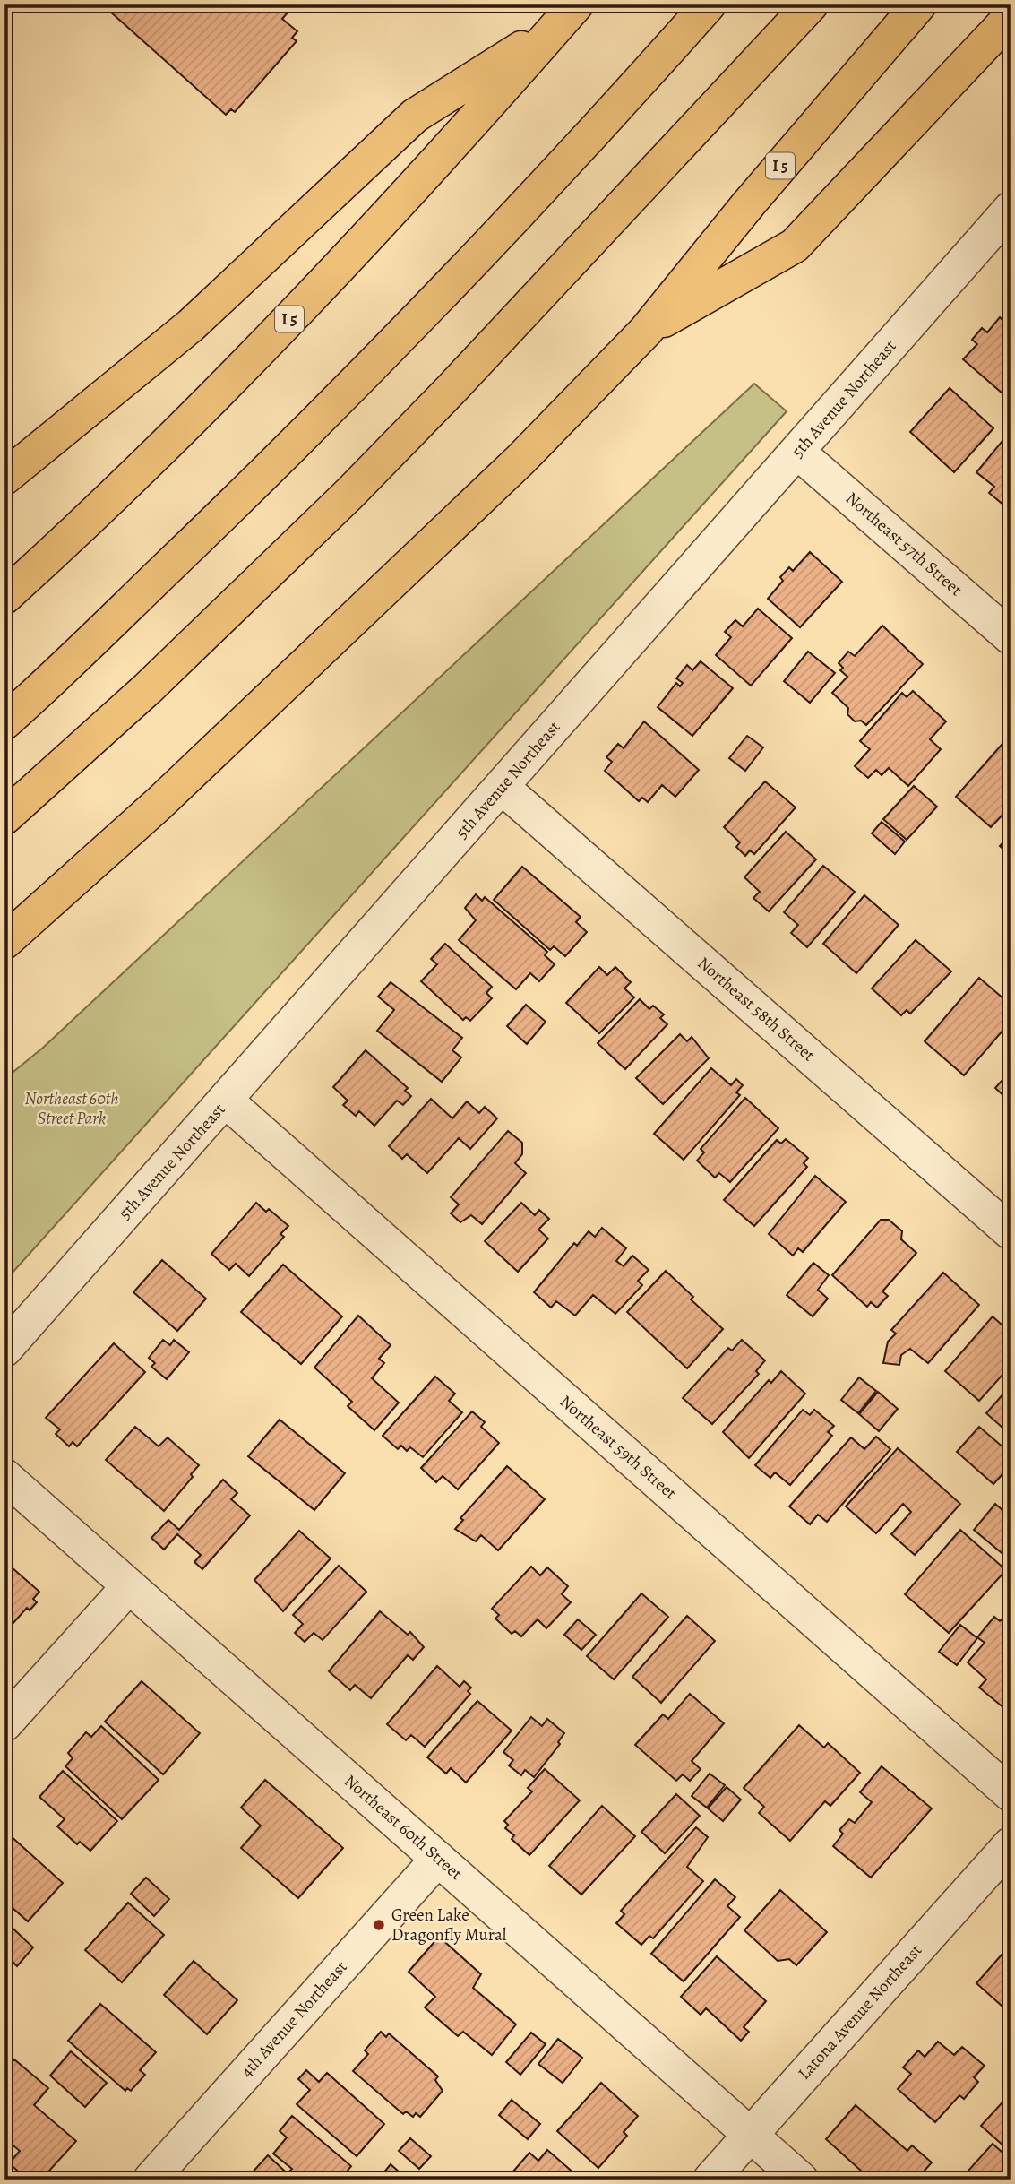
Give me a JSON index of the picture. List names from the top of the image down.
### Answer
{
  "streets": {
    "highway": ["I 5"],
    "street": [
      "5th Avenue Northeast",
      "Northeast 57th Street",
      "Northeast 58th Street",
      "Northeast 59th Street",
      "Northeast 60th Street",
      "Latona Avenue Northeast",
      "4th Avenue Northeast"
    ]
  },
  "crossings": [
    ["5th Avenue Northeast", "Northeast 57th Street"],
    ["5th Avenue Northeast", "Northeast 58th Street"],
    ["5th Avenue Northeast", "Northeast 59th Street"],
    ["Northeast 60th Street", "Latona Avenue Northeast"],
    ["Northeast 60th Street", "4th Avenue Northeast"]
  ],
  "parks": ["Northeast 60th Street Park"],
  "places": ["Green Lake Dragonfly Mural"]
}
